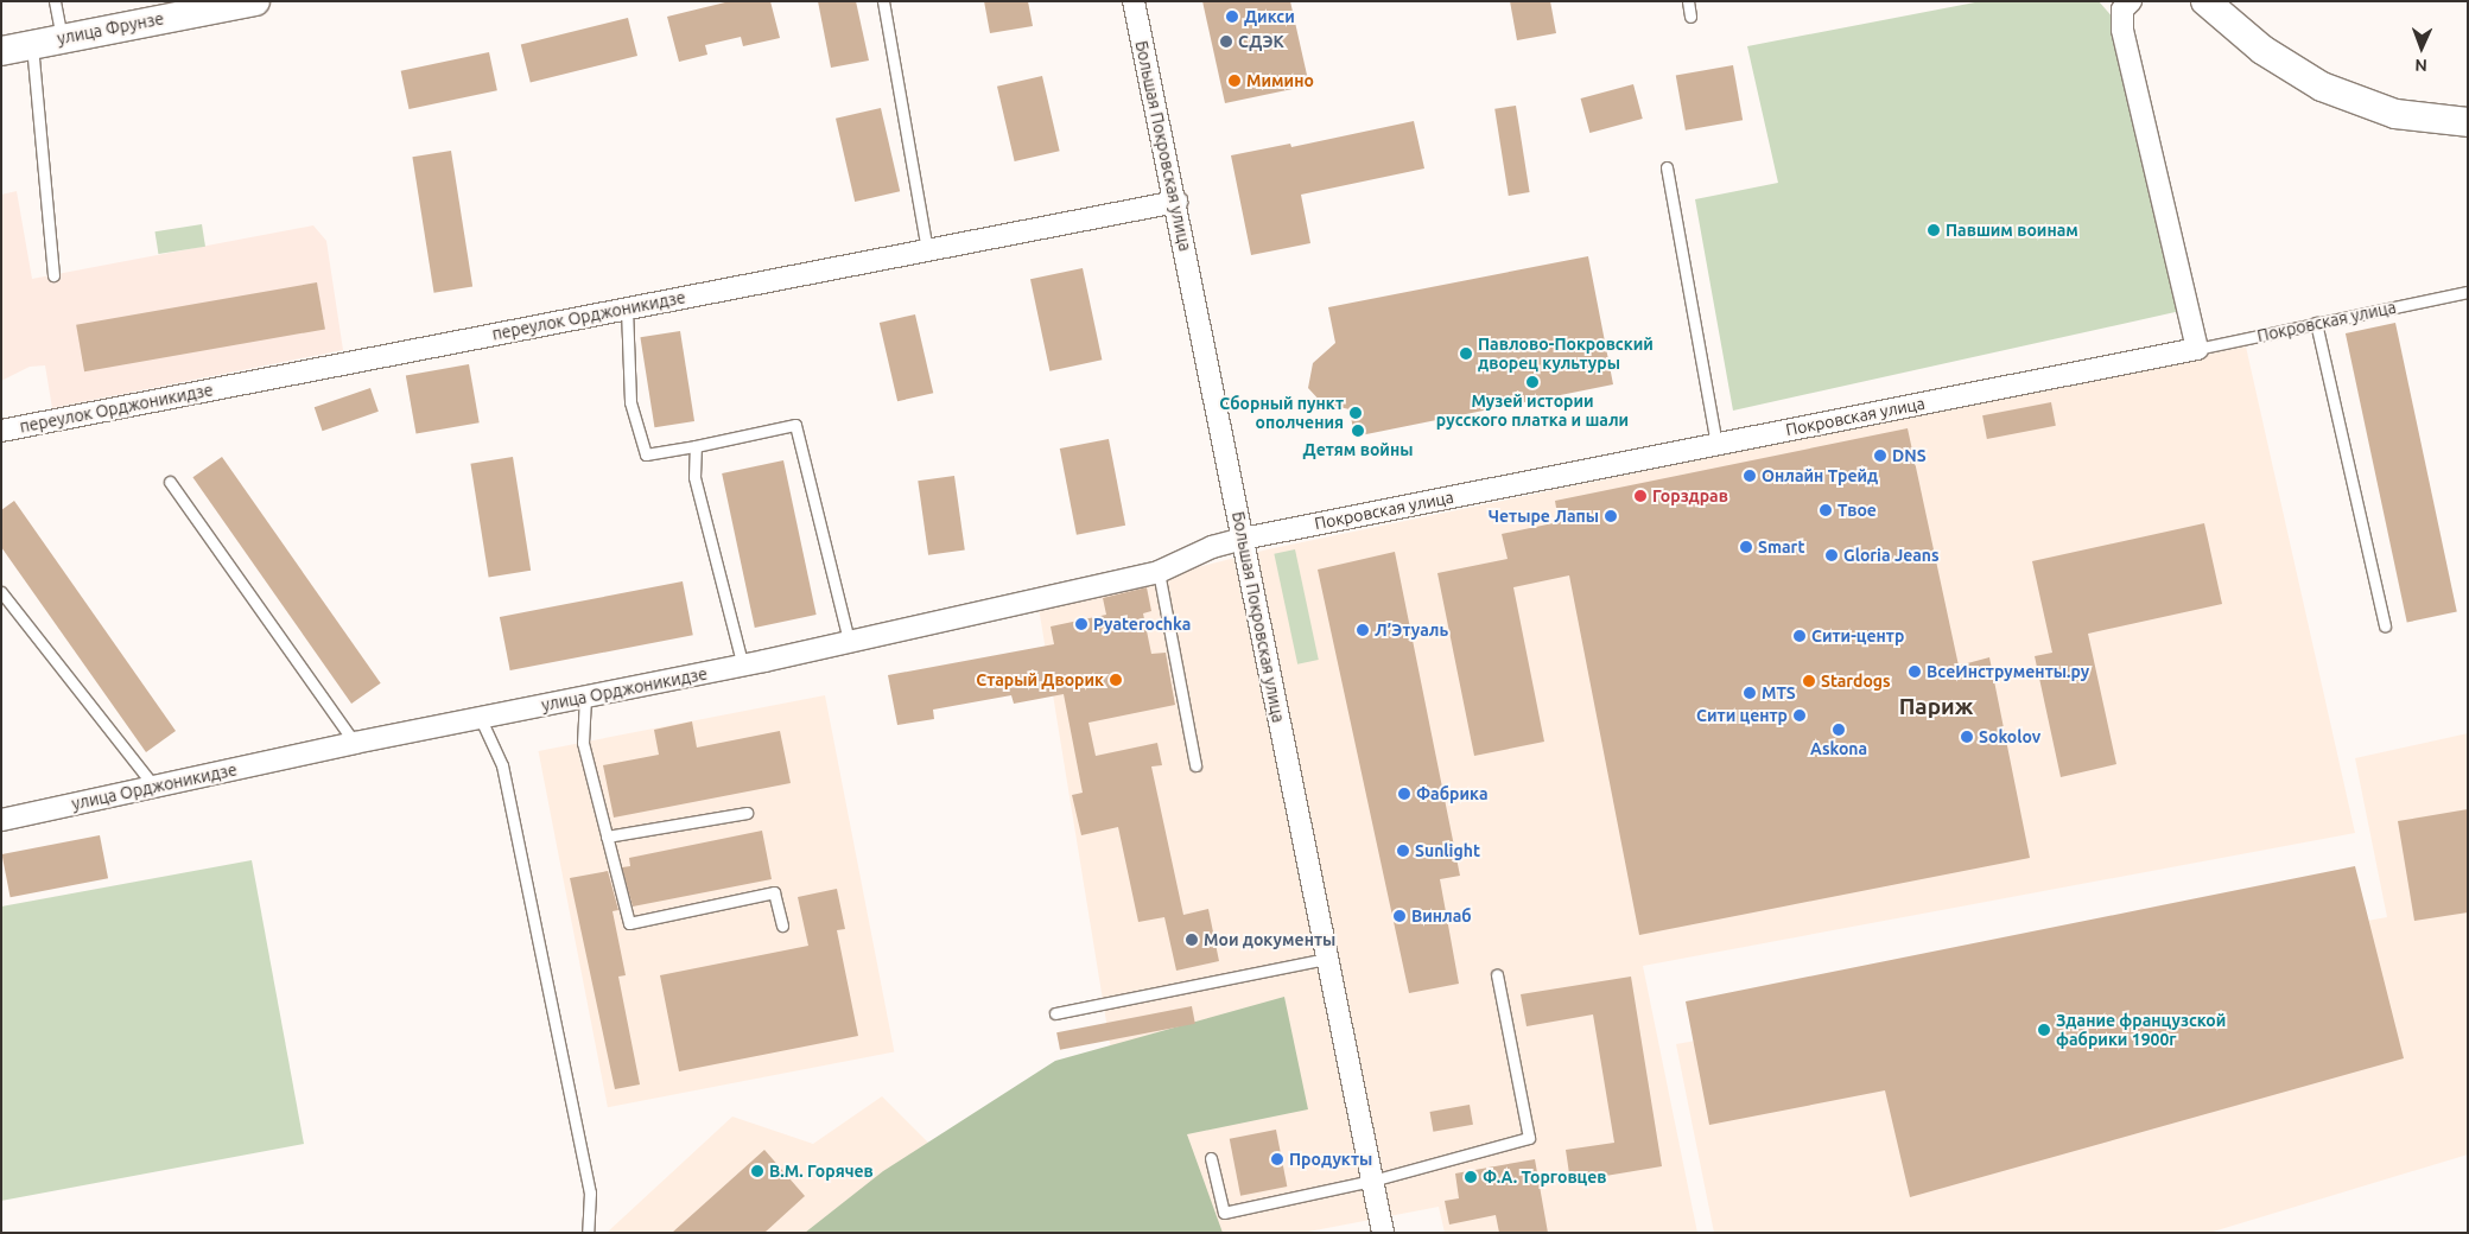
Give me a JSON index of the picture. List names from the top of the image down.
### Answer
{
  "streets": {
    "main road": ["улица Фрунзе"],
    "street": [
      "Большая Покровская улица",
      "переулок Орджоникидзе",
      "Покровская улица",
      "улица Орджоникидзе"
    ]
  },
  "crossings": [
    ["Большая Покровская улица", "переулок Орджоникидзе"],
    ["Большая Покровская улица", "Покровская улица"],
    ["Большая Покровская улица", "улица Орджоникидзе"],
    ["Покровская улица", "улица Орджоникидзе"]
  ],
  "districts": ["Париж"],
  "places": [
    "Дикси",
    "СДЭК",
    "Мимино",
    "Павшим воинам",
    "Павлово-Покровский дворец культуры",
    "Музей истории русского платка и шали",
    "Сборный пункт ополчения",
    "Детям войны",
    "DNS",
    "Онлайн Трейд",
    "Горздрав",
    "Твое",
    "Четыре Лапы",
    "Smart",
    "Gloria Jeans",
    "Pyaterochka",
    "Л’Этуаль",
    "Сити-центр",
    "ВсеИнструменты.ру",
    "Старый Дворик",
    "Stardogs",
    "MTS",
    "Сити центр",
    "Askona",
    "Sokolov",
    "Фабрика",
    "Sunlight",
    "Винлаб",
    "Мои документы",
    "Здание французской фабрики 1900г",
    "Продукты",
    "В.М. Горячев",
    "Ф.А. Торговцев"
  ],
  "north": "bottom"
}
